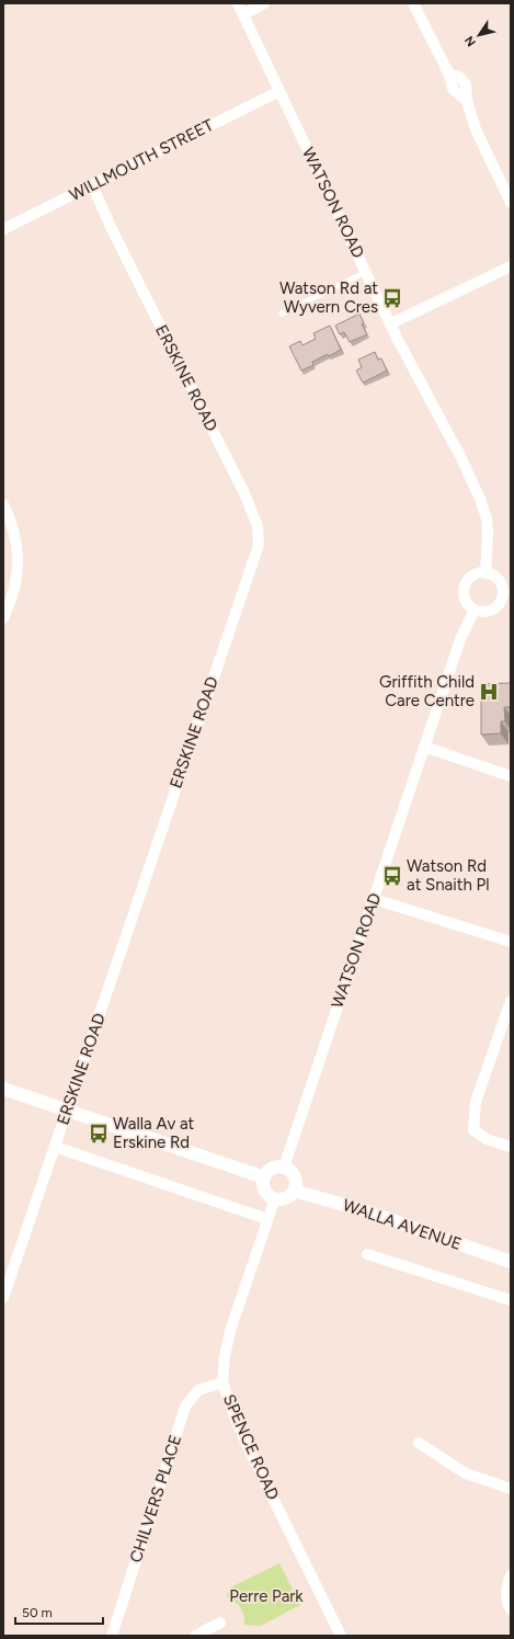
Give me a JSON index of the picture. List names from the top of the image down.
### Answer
{
  "streets": {
    "street": [
      "WILLMOUTH STREET",
      "WATSON ROAD",
      "ERSKINE ROAD",
      "WALLA AVENUE",
      "SPENCE ROAD",
      "CHILVERS PLACE"
    ]
  },
  "crossings": [
    ["WILLMOUTH STREET", "WATSON ROAD"],
    ["WILLMOUTH STREET", "ERSKINE ROAD"],
    ["WATSON ROAD", "WALLA AVENUE"],
    ["WATSON ROAD", "SPENCE ROAD"],
    ["WALLA AVENUE", "SPENCE ROAD"],
    ["SPENCE ROAD", "CHILVERS PLACE"]
  ],
  "parks": ["Perre Park"],
  "places": {
    "bus stop": ["Watson Rd at Wyvern Cres", "Watson Rd at Snaith Pl", "Walla Av at Erskine Rd"],
    "hospital": ["Griffith Child Care Centre"]
  },
  "scale_bar": "50 m",
  "north": "bottom left"
}
